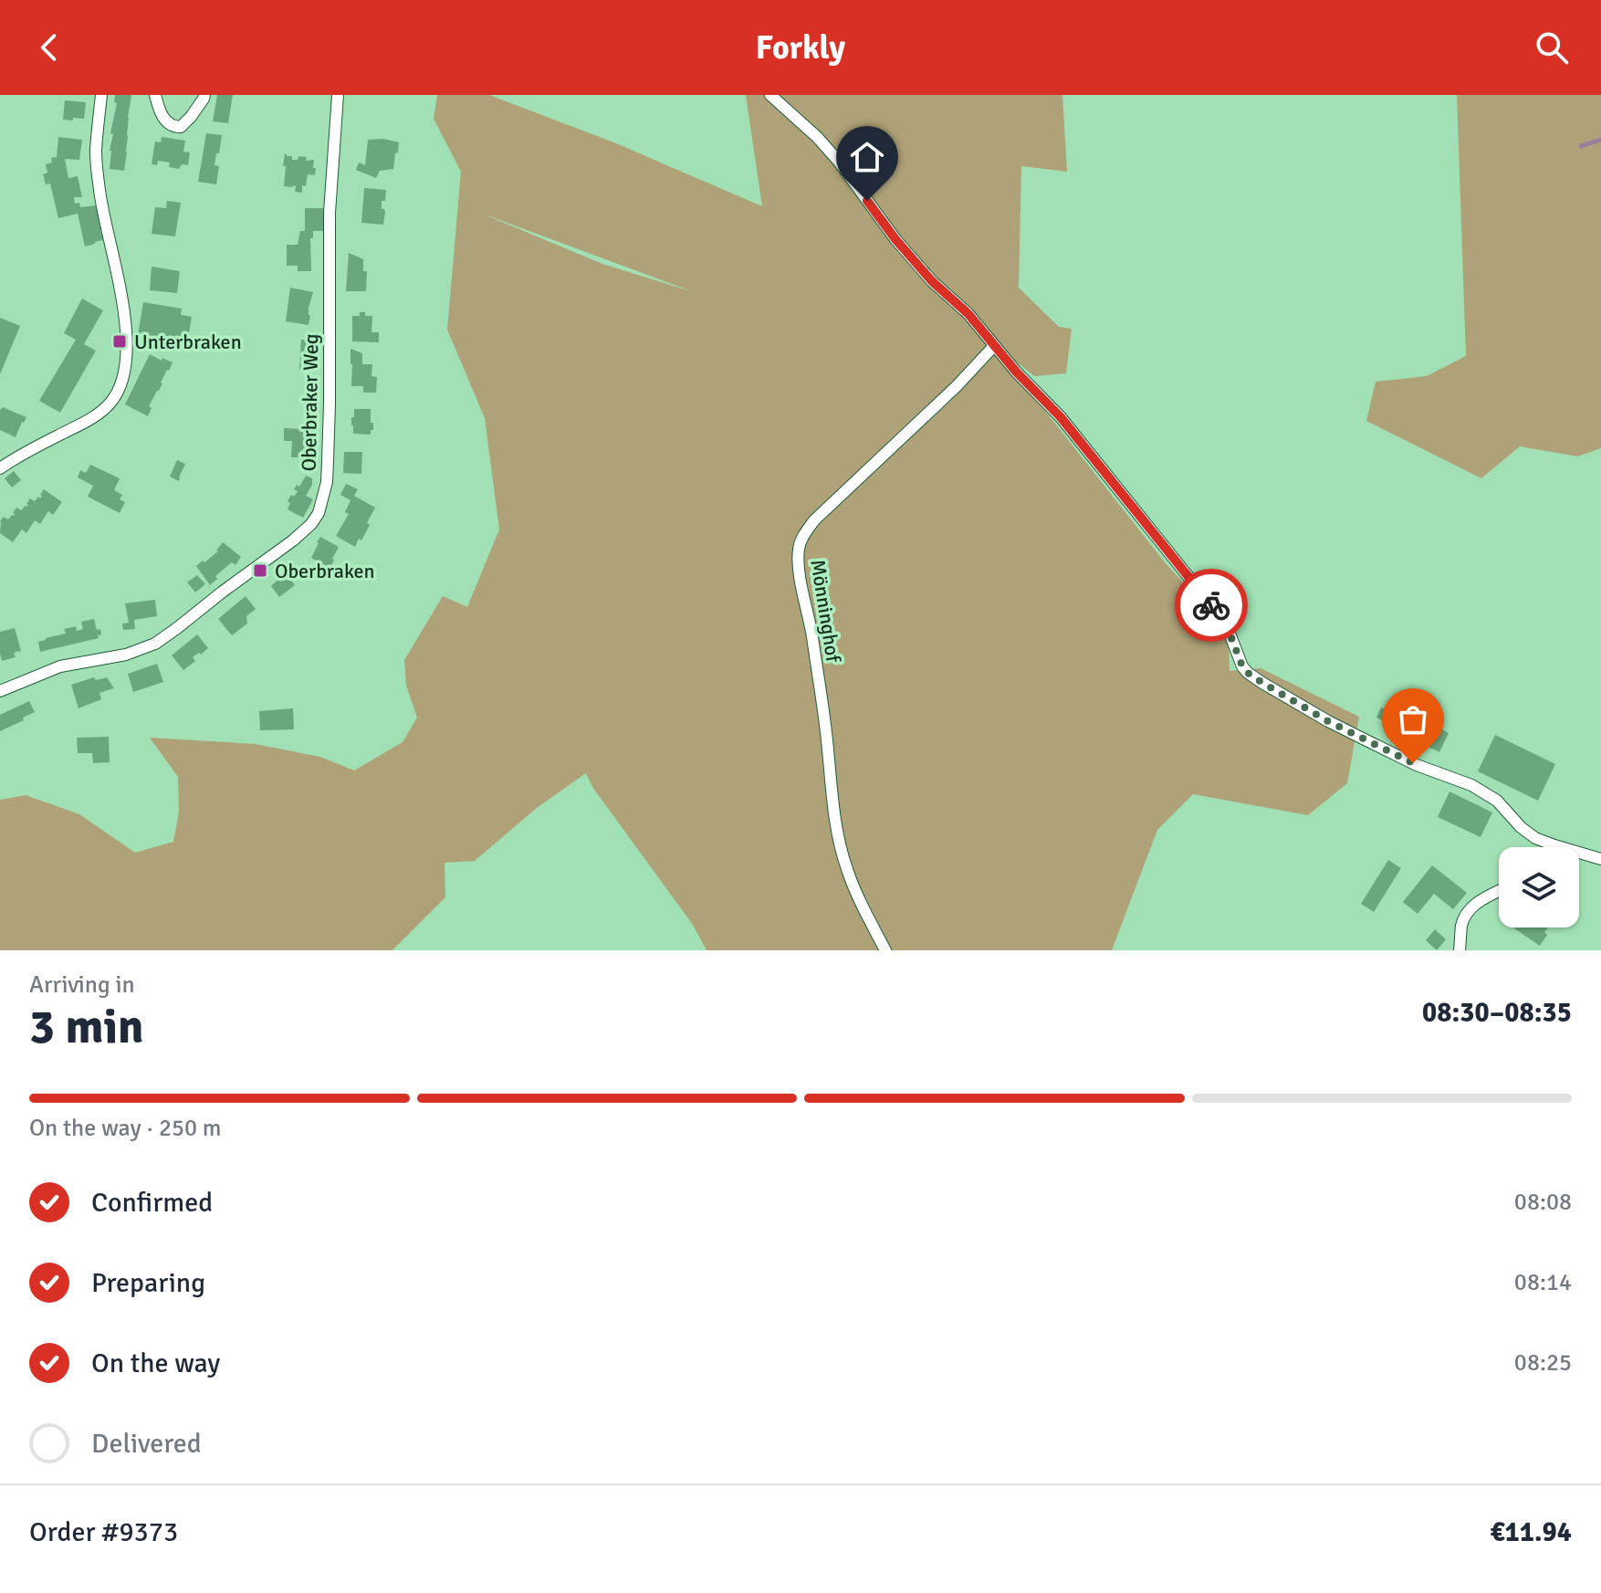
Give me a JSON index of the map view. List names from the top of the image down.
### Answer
{
  "streets": {
    "street": ["Oberbraker Weg", "Mönninghof"]
  },
  "places": {
    "transit": ["Unterbraken", "Oberbraken"]
  },
  "page": {
    "header": "Forkly",
    "heading": ["3 min", "Arriving in", "08:30–08:35"],
    "panel": ["Order #9373", "€11.94"],
    "bar": "On the way · 250 m",
    "list": [
      ["Confirmed", "08:08"],
      ["Preparing", "08:14"],
      ["On the way", "08:25"],
      "Delivered"
    ]
  }
}
